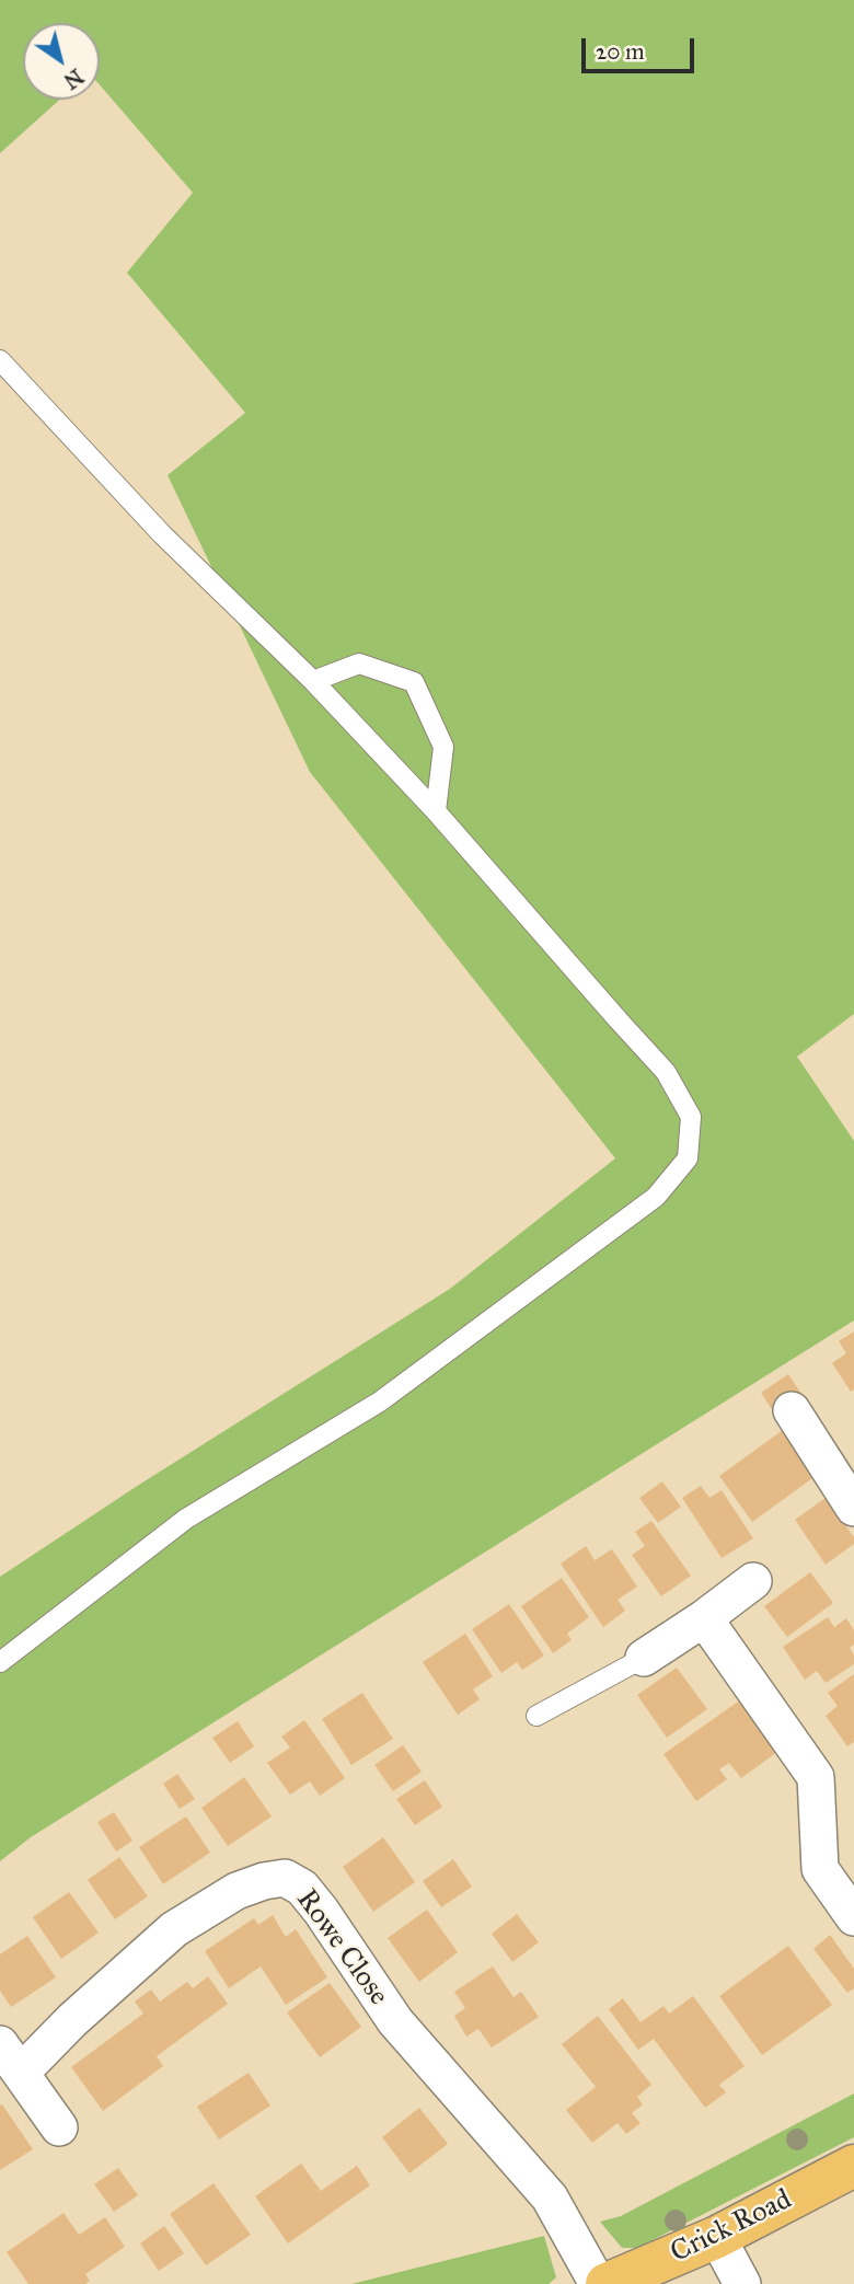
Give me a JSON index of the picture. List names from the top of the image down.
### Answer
{
  "streets": {
    "highway": ["Crick Road"],
    "street": ["Rowe Close"]
  },
  "scale_bar": "20 m",
  "north": "bottom right"
}
